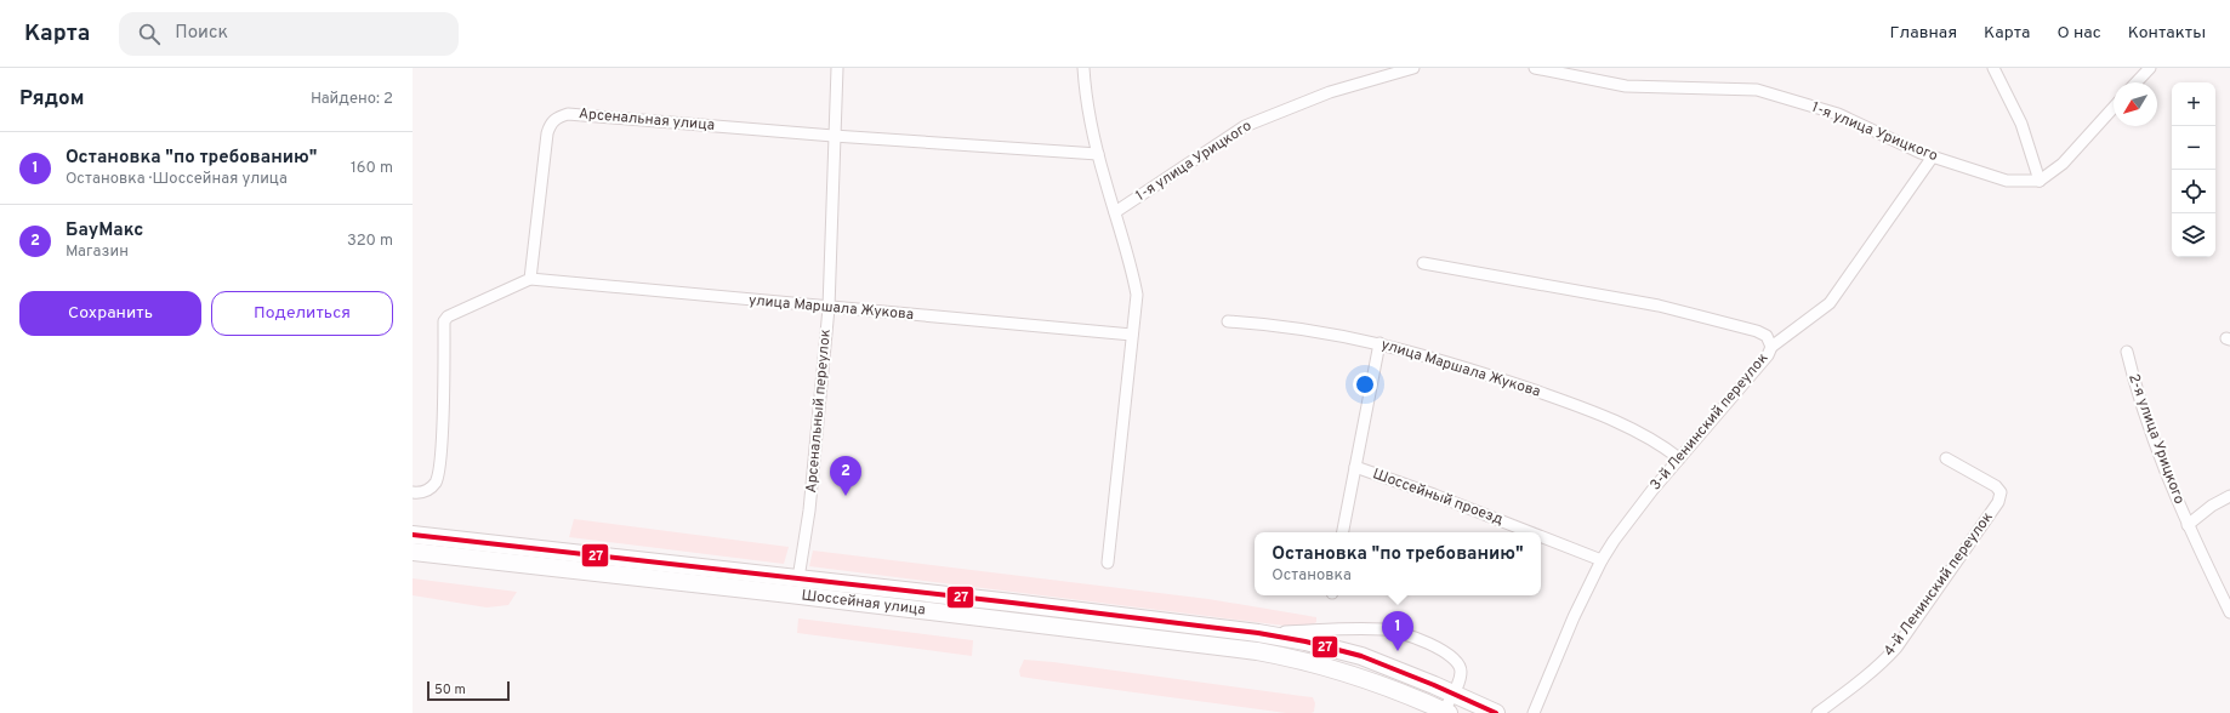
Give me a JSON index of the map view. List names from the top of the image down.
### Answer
{
  "streets": {
    "main road": ["Шоссейная улица"],
    "street": [
      "Арсенальная улица",
      "1-я улица Урицкого",
      "улица Маршала Жукова",
      "Арсенальный переулок",
      "3-й Ленинский переулок",
      "2-я улица Урицкого",
      "Шоссейный проезд",
      "4-й Ленинский переулок"
    ]
  },
  "crossings": [
    ["Арсенальная улица", "улица Маршала Жукова"],
    ["Арсенальная улица", "Арсенальный переулок"],
    ["улица Маршала Жукова", "Арсенальный переулок"],
    ["улица Маршала Жукова", "3-й Ленинский переулок"],
    ["Арсенальный переулок", "Шоссейная улица"],
    ["3-й Ленинский переулок", "Шоссейный проезд"]
  ],
  "lines": ["transit line 27"],
  "scale_bar": "50 m",
  "north": "bottom left",
  "page": {
    "header": "Карта",
    "search": "Поиск",
    "nav": [
      "Главная",
      "Карта",
      "О нас",
      "Контакты"
    ],
    "heading": ["Рядом", "Найдено: 2"],
    "map_buttons": ["+", "−"],
    "list": [
      {
        "mark": "1",
        "name": "Остановка \"по требованию\"",
        "note": "Остановка · Шоссейная улица",
        "value": "160 m"
      },
      {
        "mark": "2",
        "name": "БауМакс",
        "note": "Магазин",
        "value": "320 m"
      }
    ],
    "buttons": ["Сохранить", "Поделиться"],
    "pins": ["2", "1"],
    "popup": ["Остановка \"по требованию\"", "Остановка"],
    "scale": "50 m"
  }
}
